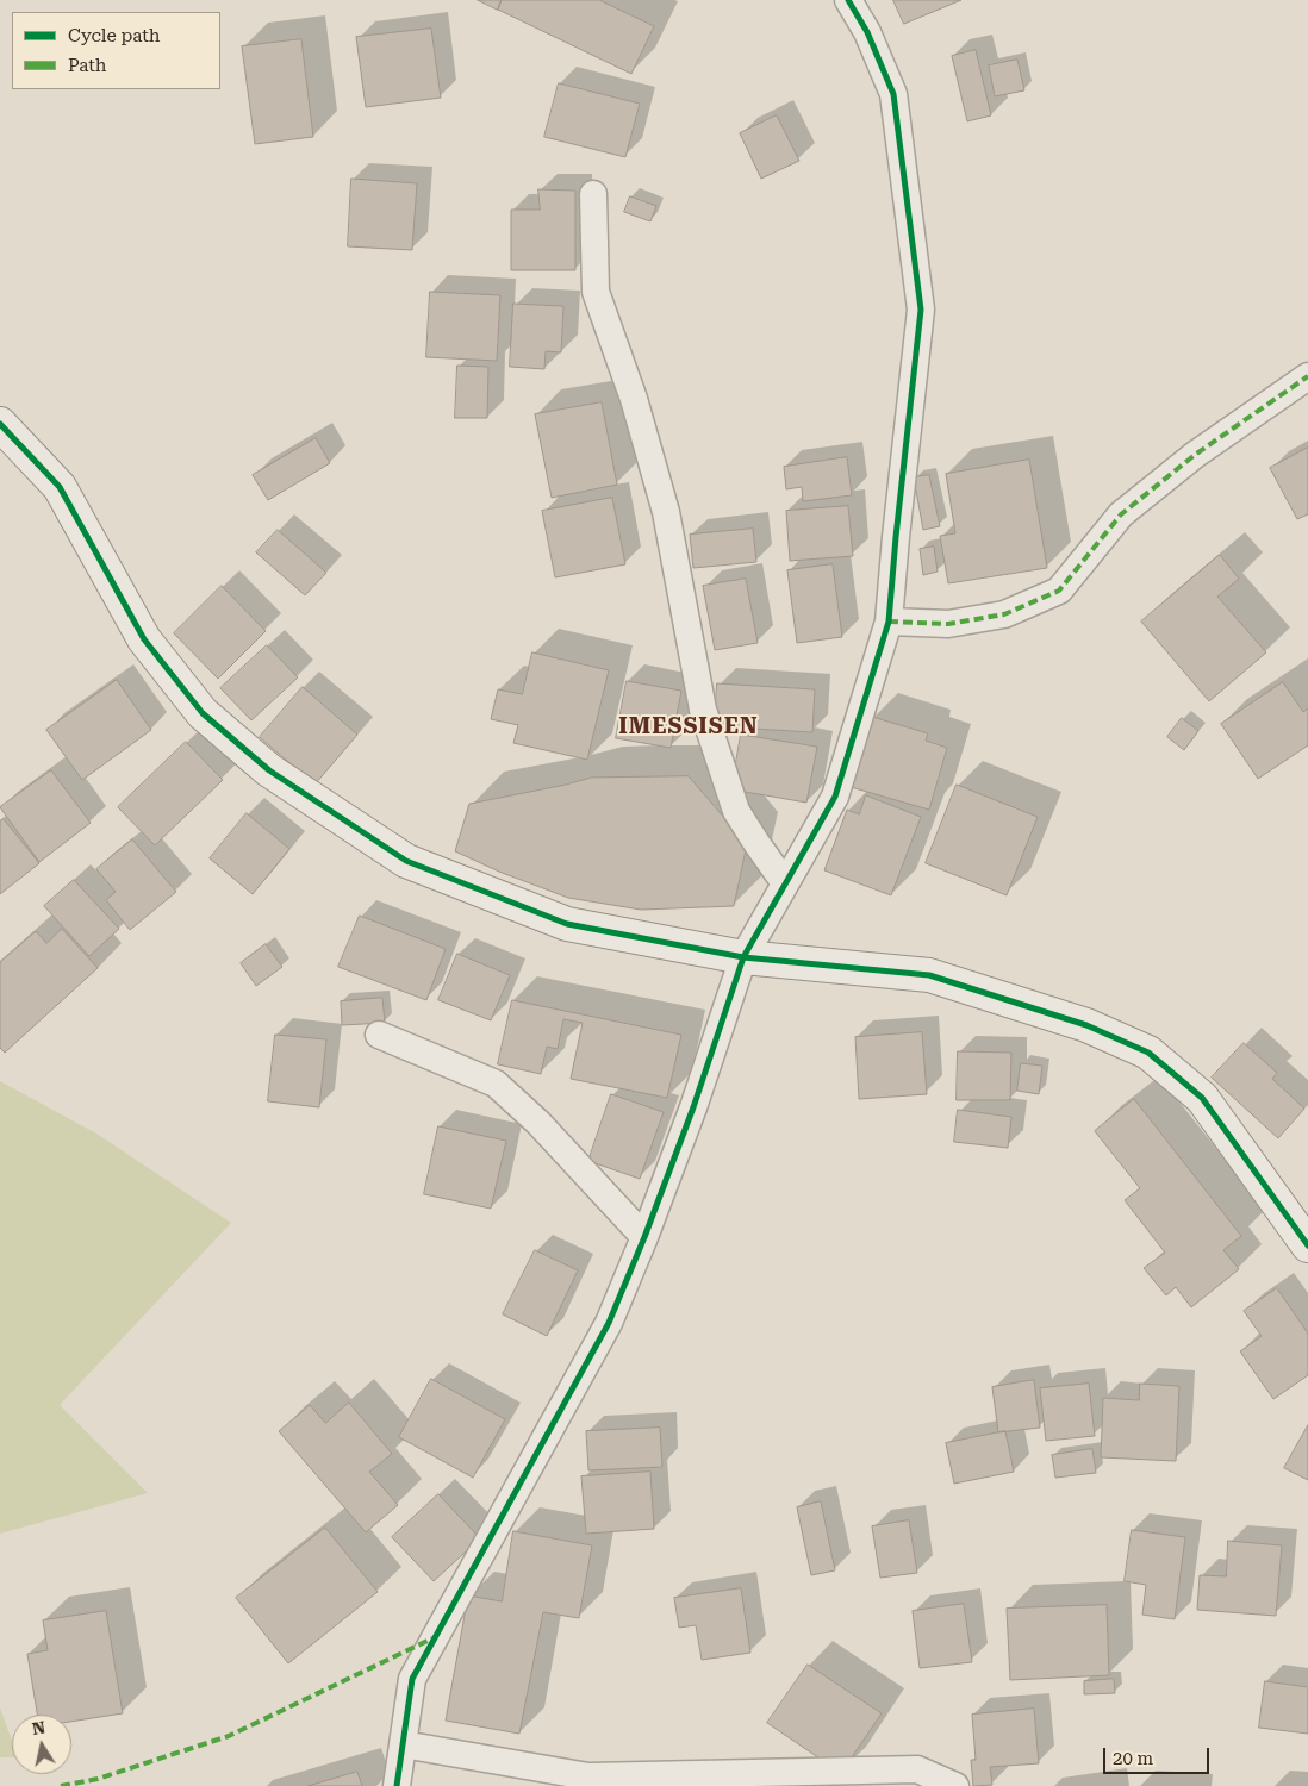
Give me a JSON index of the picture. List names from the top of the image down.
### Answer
{
  "districts": ["IMESSISEN"],
  "legend": ["Cycle path", "Path"],
  "scale_bar": "20 m",
  "north": "top"
}
